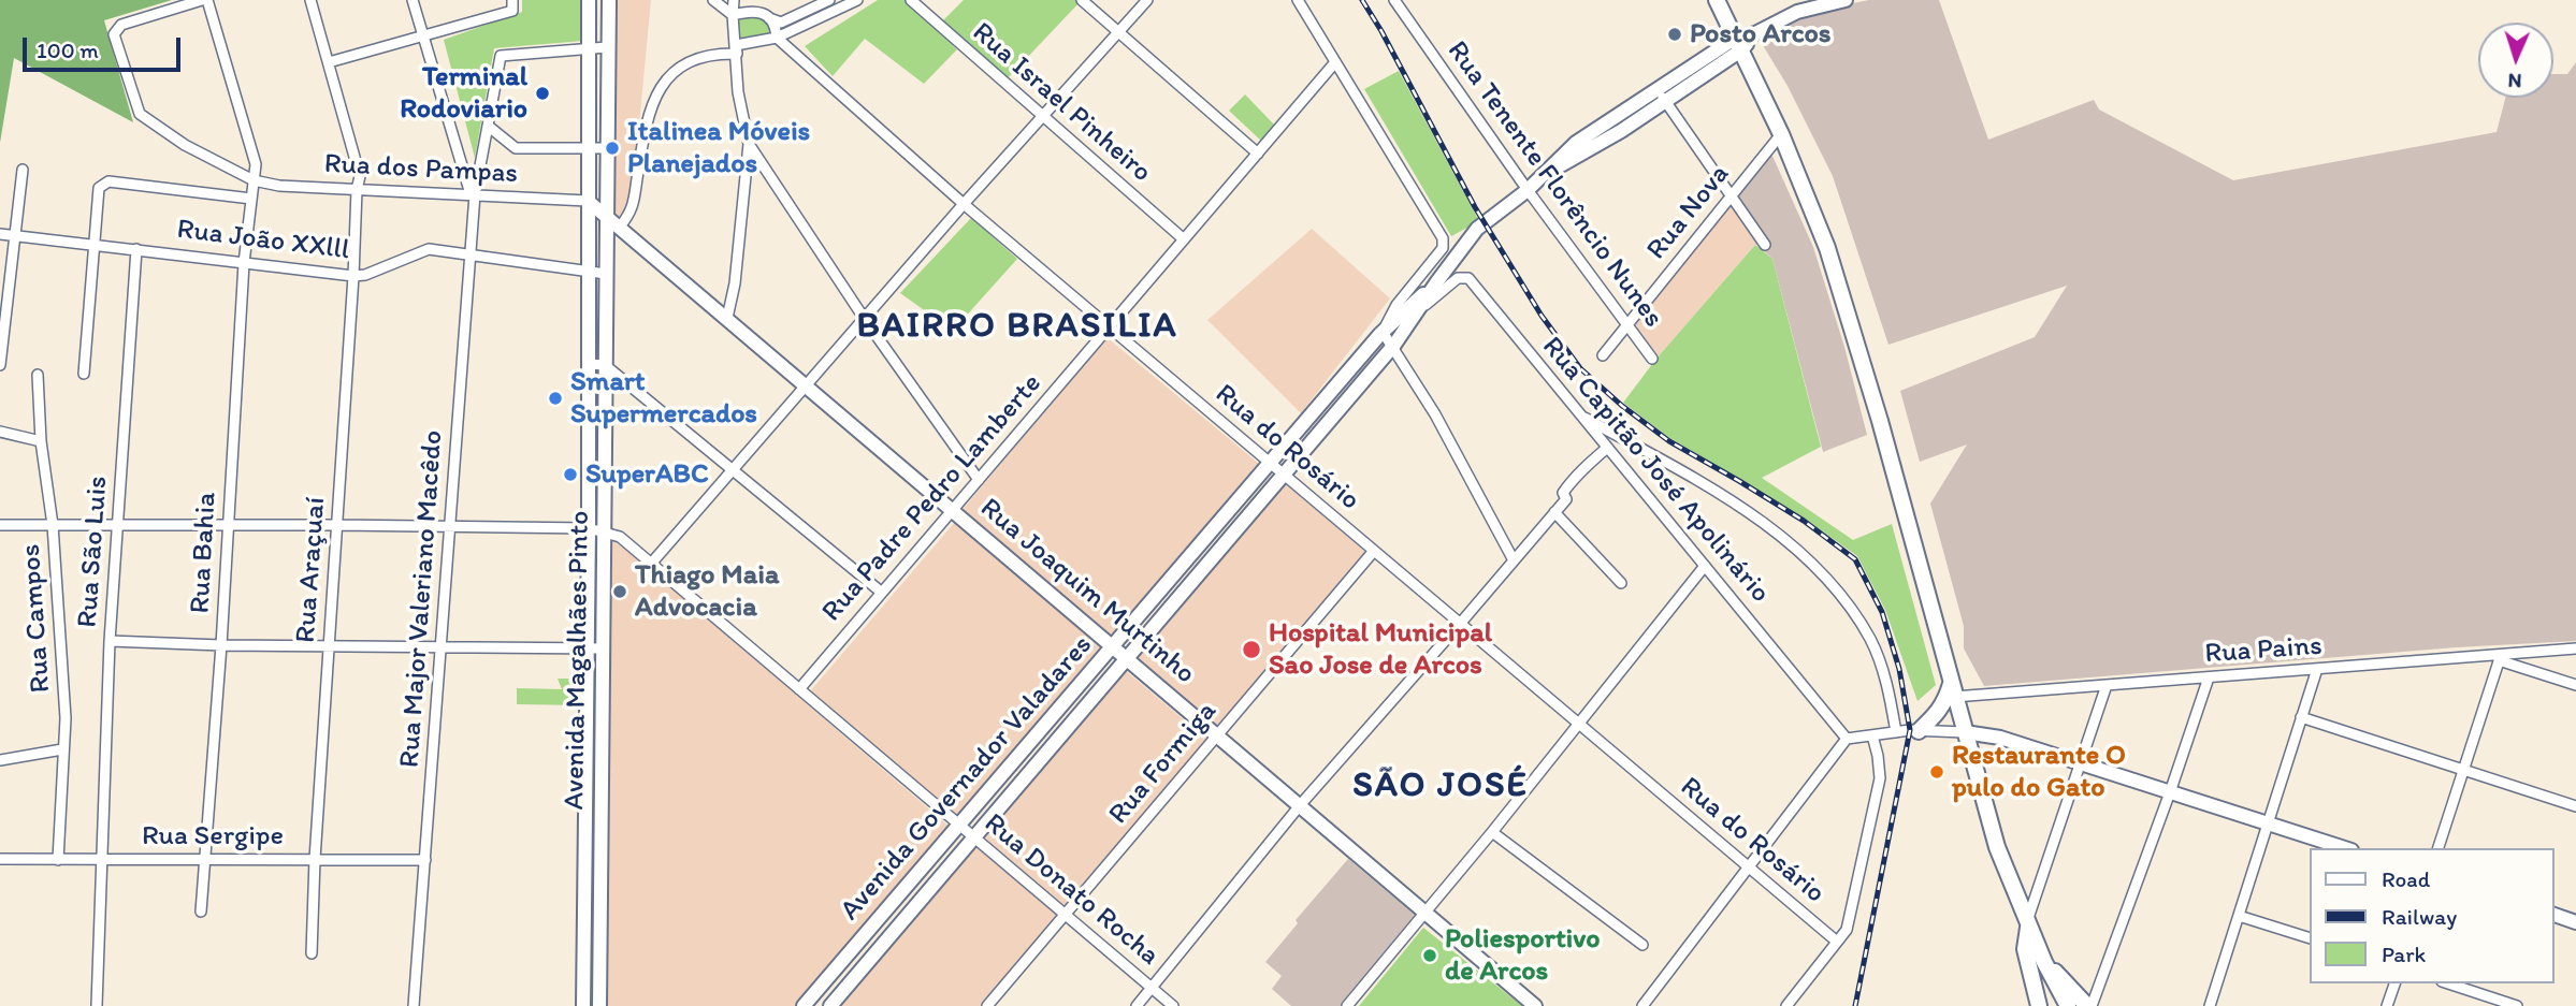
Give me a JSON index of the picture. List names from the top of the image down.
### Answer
{
  "streets": {
    "street": [
      "Rua Israel Pinheiro",
      "Rua dos Pampas",
      "Rua Tenente Florêncio Nunes",
      "Rua Nova",
      "Rua João XXlll",
      "Rua do Rosário",
      "Rua Capitão José Apolinário",
      "Rua Padre Pedro Lamberte",
      "Rua São Luis",
      "Rua Bahia",
      "Rua Araçuaí",
      "Rua Joaquim Murtinho",
      "Rua Major Valeriano Macêdo",
      "Rua Campos",
      "Rua Pains",
      "Avenida Magalhães Pinto",
      "Rua Formiga",
      "Avenida Governador Valadares",
      "Rua Sergipe",
      "Rua Donato Rocha"
    ]
  },
  "crossings": [
    ["Rua Israel Pinheiro", "Rua Padre Pedro Lamberte"],
    ["Rua dos Pampas", "Rua Bahia"],
    ["Rua dos Pampas", "Rua Araçuaí"],
    ["Rua dos Pampas", "Rua Joaquim Murtinho"],
    ["Rua dos Pampas", "Rua Major Valeriano Macêdo"],
    ["Rua dos Pampas", "Avenida Magalhães Pinto"],
    ["Rua Tenente Florêncio Nunes", "Rua Nova"],
    ["Rua Tenente Florêncio Nunes", "Avenida Governador Valadares"],
    ["Rua João XXlll", "Rua São Luis"],
    ["Rua João XXlll", "Rua Bahia"],
    ["Rua João XXlll", "Rua Araçuaí"],
    ["Rua João XXlll", "Rua Major Valeriano Macêdo"],
    ["Rua João XXlll", "Avenida Magalhães Pinto"],
    ["Rua do Rosário", "Rua Padre Pedro Lamberte"],
    ["Rua do Rosário", "Rua Formiga"],
    ["Rua do Rosário", "Avenida Governador Valadares"],
    ["Rua Capitão José Apolinário", "Avenida Governador Valadares"],
    ["Rua Padre Pedro Lamberte", "Rua Joaquim Murtinho"],
    ["Rua Padre Pedro Lamberte", "Rua Donato Rocha"],
    ["Rua São Luis", "Rua Sergipe"],
    ["Rua São Luis", "Rua Donato Rocha"],
    ["Rua Bahia", "Rua Sergipe"],
    ["Rua Bahia", "Rua Donato Rocha"],
    ["Rua Araçuaí", "Rua Sergipe"],
    ["Rua Araçuaí", "Rua Donato Rocha"],
    ["Rua Joaquim Murtinho", "Avenida Magalhães Pinto"],
    ["Rua Joaquim Murtinho", "Rua Formiga"],
    ["Rua Joaquim Murtinho", "Avenida Governador Valadares"],
    ["Rua Major Valeriano Macêdo", "Avenida Magalhães Pinto"],
    ["Rua Major Valeriano Macêdo", "Rua Sergipe"],
    ["Rua Major Valeriano Macêdo", "Rua Donato Rocha"],
    ["Rua Campos", "Rua Sergipe"],
    ["Rua Campos", "Rua Donato Rocha"],
    ["Avenida Magalhães Pinto", "Rua Donato Rocha"],
    ["Rua Formiga", "Rua Donato Rocha"],
    ["Avenida Governador Valadares", "Rua Donato Rocha"]
  ],
  "districts": ["BAIRRO BRASILIA", "SÃO JOSÉ"],
  "places": [
    "Posto Arcos",
    "Terminal Rodoviario",
    "Italinea Móveis Planejados",
    "Smart Supermercados",
    "SuperABC",
    "Thiago Maia Advocacia",
    "Hospital Municipal Sao Jose de Arcos",
    "Restaurante O pulo do Gato",
    "Poliesportivo de Arcos"
  ],
  "legend": ["Road", "Railway", "Park"],
  "scale_bar": "100 m",
  "north": "bottom"
}
